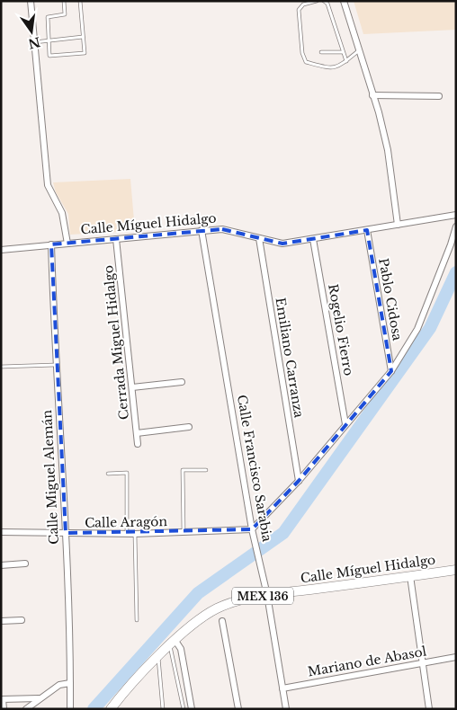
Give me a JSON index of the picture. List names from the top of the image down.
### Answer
{
  "streets": {
    "main road": ["Calle Míguel Hidalgo", "MEX 136"],
    "street": [
      "Pablo Cidosa",
      "Rogelio Fierro",
      "Cerrada Miguel Hidalgo",
      "Emiliano Carranza",
      "Calle Francisco Sarabia",
      "Calle Miguel Alemán",
      "Calle Aragón",
      "Mariano de Abasol"
    ]
  },
  "crossings": [
    ["Calle Míguel Hidalgo", "Pablo Cidosa"],
    ["Calle Míguel Hidalgo", "Rogelio Fierro"],
    ["Calle Míguel Hidalgo", "Cerrada Miguel Hidalgo"],
    ["Calle Míguel Hidalgo", "Emiliano Carranza"],
    ["Calle Míguel Hidalgo", "Calle Francisco Sarabia"],
    ["Calle Míguel Hidalgo", "Calle Miguel Alemán"],
    ["Calle Francisco Sarabia", "Calle Aragón"],
    ["Calle Francisco Sarabia", "Mariano de Abasol"],
    ["Calle Miguel Alemán", "Calle Aragón"]
  ],
  "north": "bottom"
}
